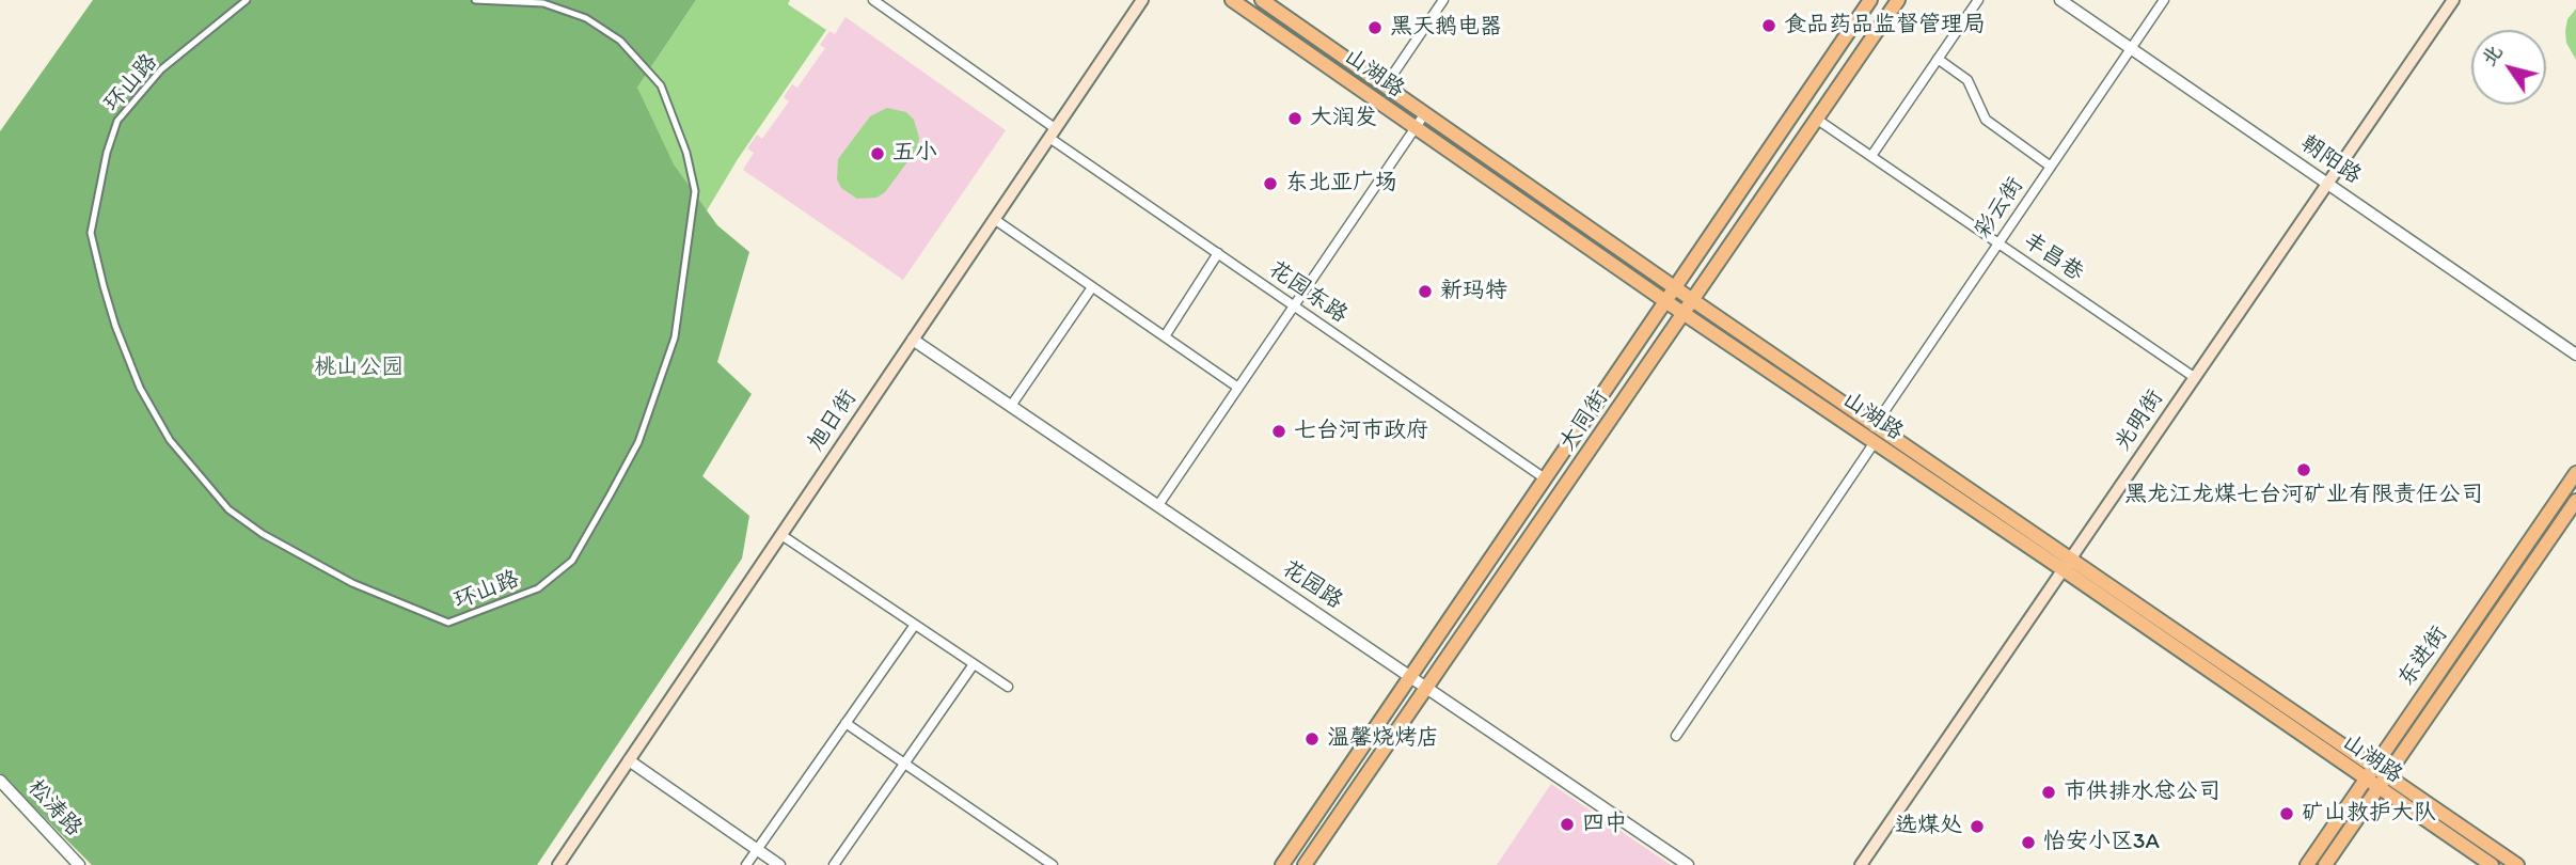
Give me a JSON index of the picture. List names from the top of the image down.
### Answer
{
  "streets": {
    "main road": [
      "山湖路",
      "旭日街",
      "大同街",
      "光明街",
      "东进街"
    ],
    "street": [
      "环山路",
      "朝阳路",
      "彩云街",
      "丰昌巷",
      "花园东路",
      "花园路",
      "松涛路"
    ]
  },
  "crossings": [
    ["山湖路", "彩云街"],
    ["山湖路", "大同街"],
    ["山湖路", "光明街"],
    ["山湖路", "东进街"],
    ["朝阳路", "彩云街"],
    ["朝阳路", "光明街"],
    ["彩云街", "丰昌巷"],
    ["丰昌巷", "大同街"],
    ["丰昌巷", "光明街"],
    ["花园东路", "旭日街"],
    ["花园东路", "大同街"],
    ["旭日街", "花园路"],
    ["大同街", "花园路"]
  ],
  "parks": ["桃山公园"],
  "places": [
    "食品药品监督管理局",
    "黑天鹅电器",
    "大润发",
    "五小",
    "东北亚广场",
    "新玛特",
    "七台河市政府",
    "黑龙江龙煤七台河矿业有限责任公司",
    "温馨烧烤店",
    "市供排水总公司",
    "矿山救护大队",
    "四中",
    "选煤处",
    "怡安小区3A"
  ],
  "north": "top left"
}
